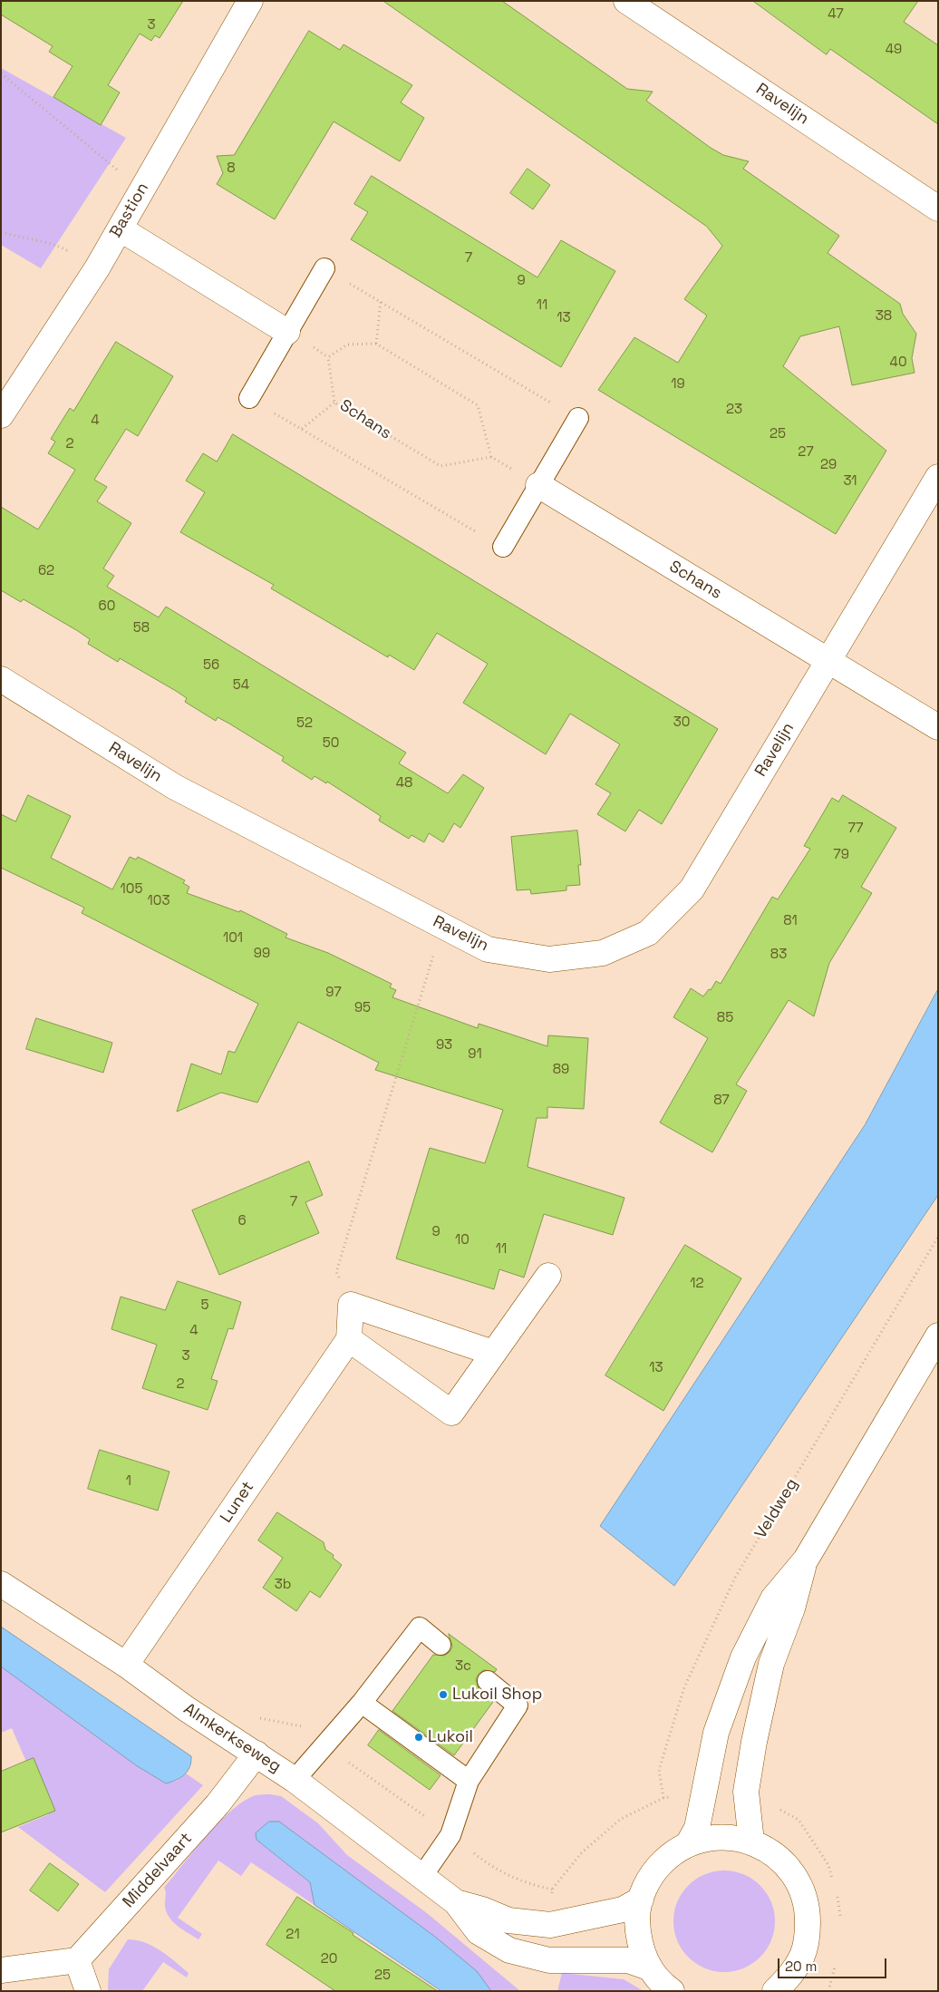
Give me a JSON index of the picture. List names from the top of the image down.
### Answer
{
  "streets": {
    "street": [
      "Ravelijn",
      "Bastion",
      "Schans",
      "Lunet",
      "Almkerkseweg",
      "Middelvaart"
    ],
    "path": ["Veldweg"]
  },
  "crossings": [
    ["Ravelijn", "Schans"],
    ["Lunet", "Almkerkseweg"],
    ["Almkerkseweg", "Middelvaart"]
  ],
  "places": ["Lukoil Shop", "Lukoil"],
  "house_numbers": [
    "47",
    "3",
    "49",
    "8",
    "7",
    "9",
    "11",
    "38",
    "13",
    "40",
    "19",
    "23",
    "4",
    "25",
    "2",
    "27",
    "29",
    "31",
    "62",
    "60",
    "58",
    "56",
    "54",
    "30",
    "52",
    "50",
    "48",
    "77",
    "79",
    "105",
    "103",
    "81",
    "101",
    "99",
    "83",
    "97",
    "95",
    "85",
    "93",
    "91",
    "89",
    "87",
    "7",
    "6",
    "9",
    "10",
    "11",
    "12",
    "5",
    "4",
    "3",
    "13",
    "2",
    "1",
    "3b",
    "3c",
    "21",
    "20",
    "25"
  ],
  "scale_bar": "20 m"
}
